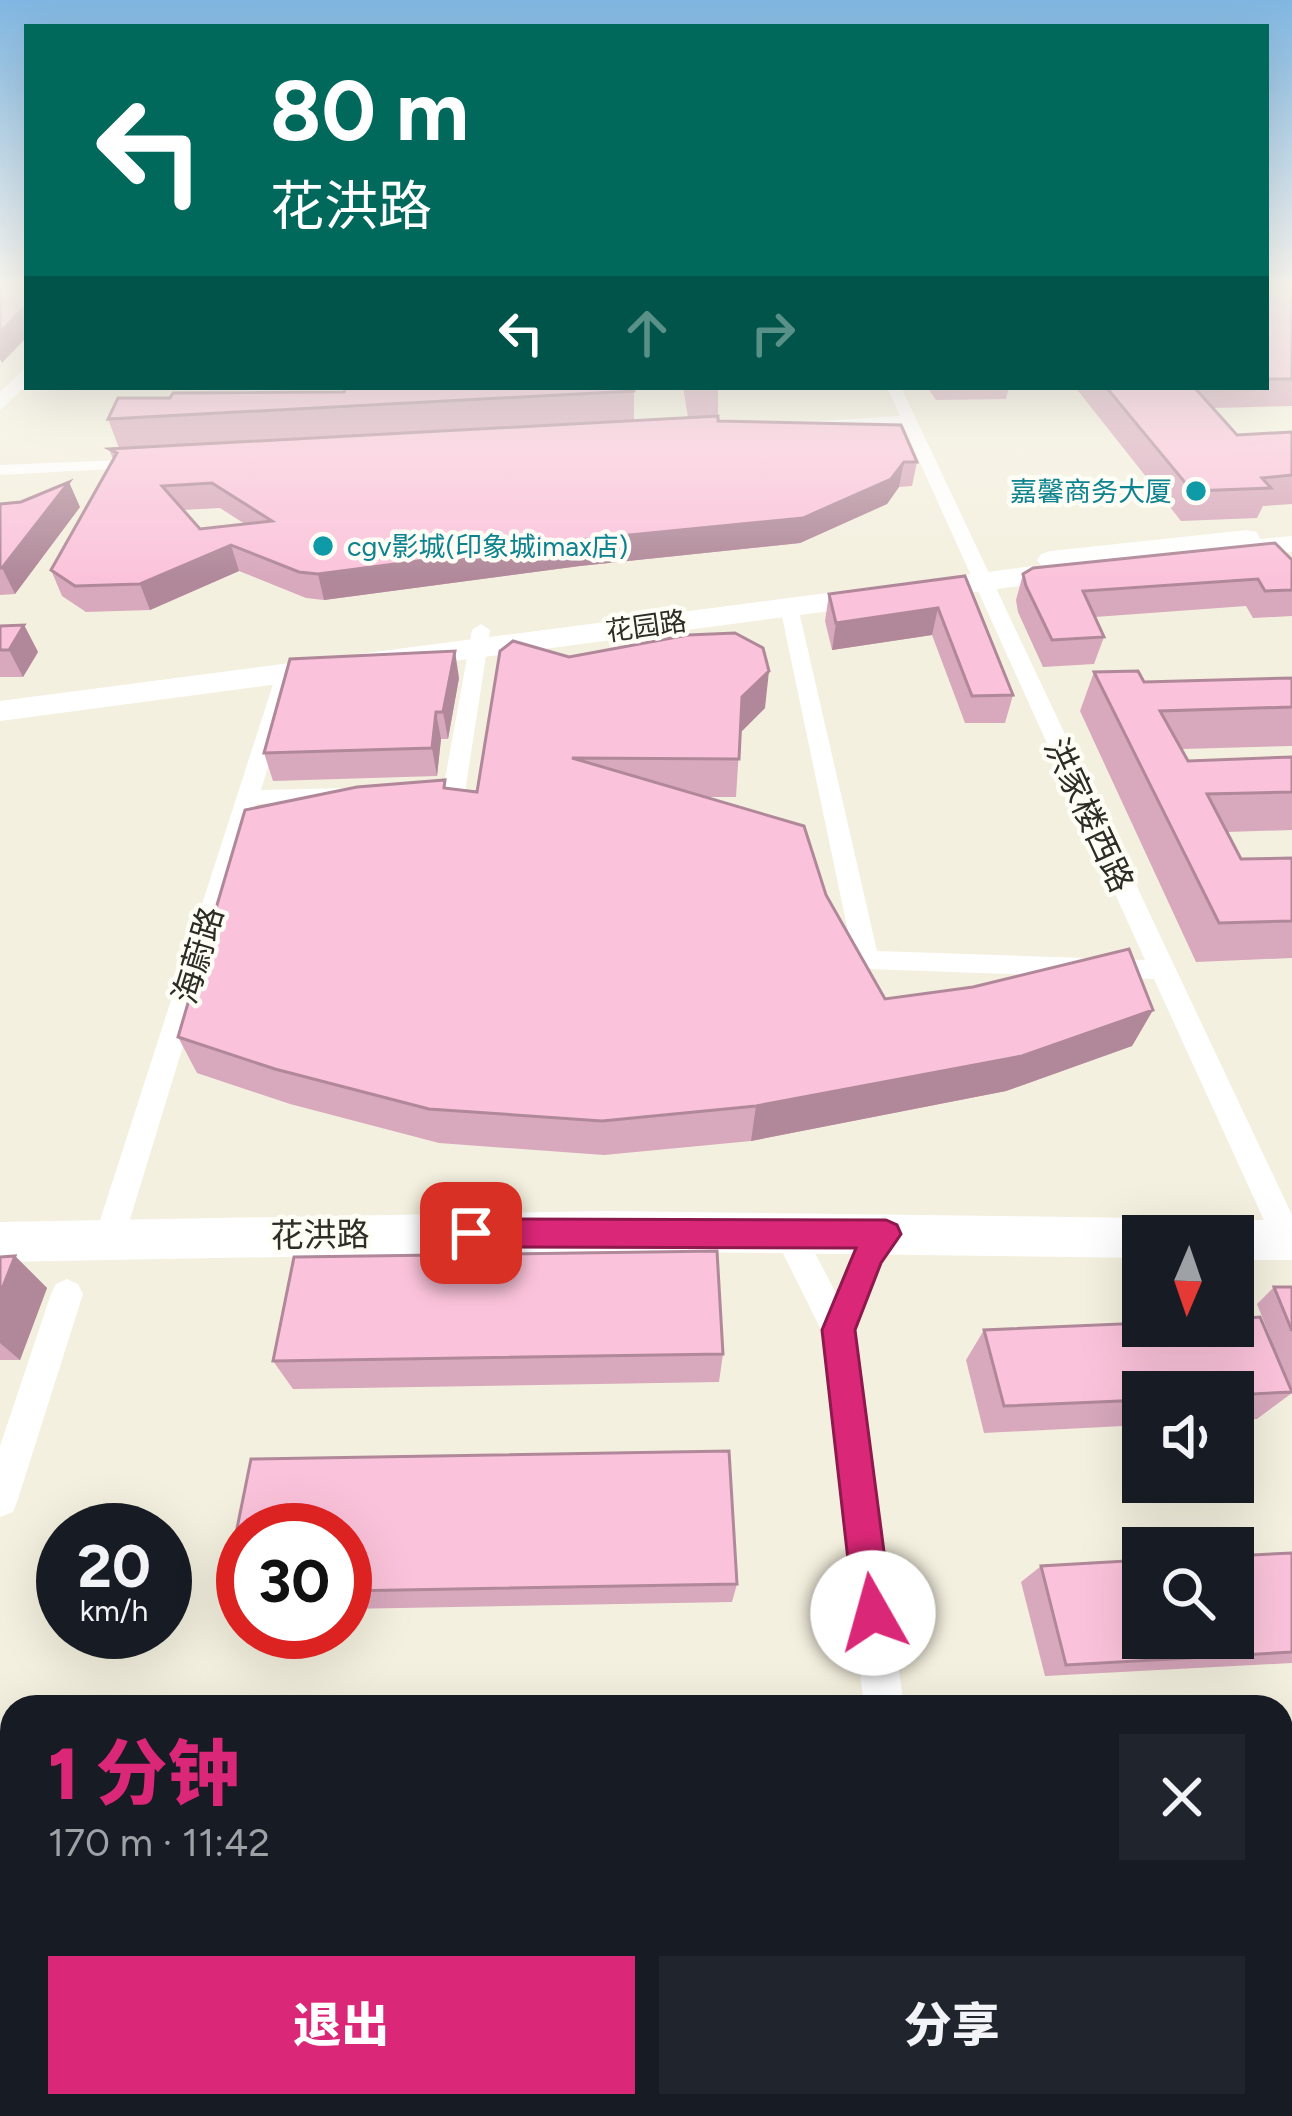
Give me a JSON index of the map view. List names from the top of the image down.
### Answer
{
  "streets": {
    "main road": ["花园路"],
    "street": ["洪家楼西路", "海蔚路", "花洪路"]
  },
  "crossings": [
    ["花园路", "洪家楼西路"],
    ["花园路", "海蔚路"],
    ["海蔚路", "花洪路"]
  ],
  "places": ["嘉馨商务大厦", "cgv影城(印象城imax店)"],
  "north": "bottom",
  "page": {
    "turn": ["80 m", "花洪路"],
    "speed": "20 km/h",
    "limit": "30",
    "heading": ["1 分钟", "170 m · 11:42"],
    "buttons": ["退出", "分享"]
  }
}
